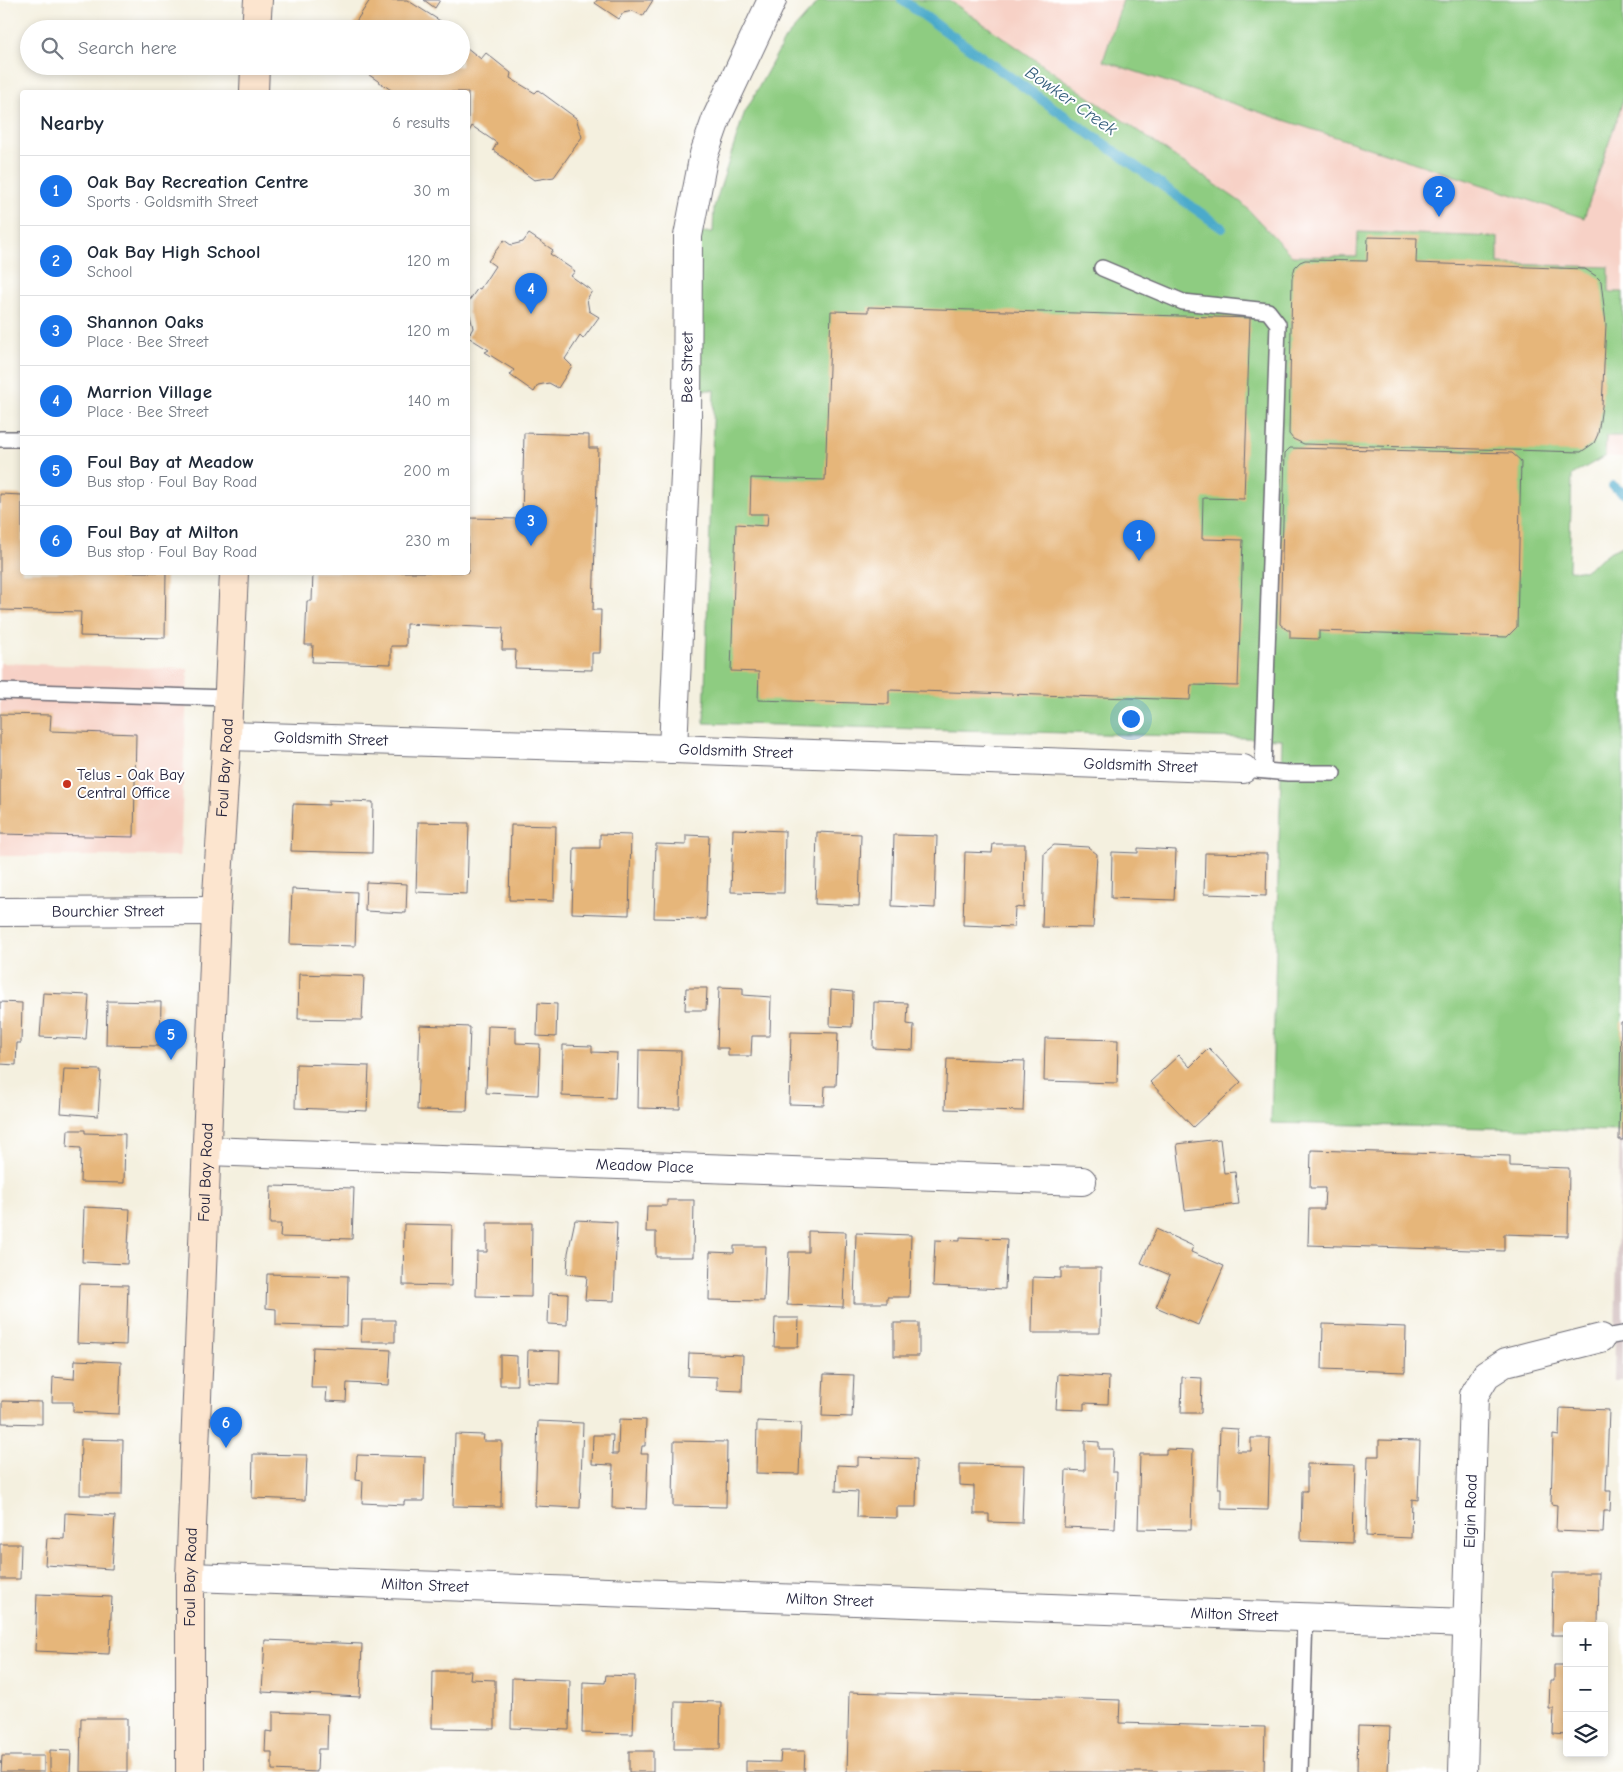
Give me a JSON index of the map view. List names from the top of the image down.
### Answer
{
  "streets": {
    "main road": ["Foul Bay Road"],
    "street": [
      "Bee Street",
      "Goldsmith Street",
      "Bourchier Street",
      "Meadow Place",
      "Elgin Road",
      "Milton Street"
    ]
  },
  "crossings": [
    ["Bee Street", "Goldsmith Street"],
    ["Goldsmith Street", "Foul Bay Road"],
    ["Foul Bay Road", "Bourchier Street"],
    ["Foul Bay Road", "Meadow Place"],
    ["Foul Bay Road", "Milton Street"],
    ["Elgin Road", "Milton Street"]
  ],
  "water": ["Bowker Creek"],
  "places": ["Telus - Oak Bay Central Office"],
  "page": {
    "search": "Search here",
    "heading": ["Nearby", "6 results"],
    "list": [
      {
        "mark": "1",
        "name": "Oak Bay Recreation Centre",
        "note": "Sports · Goldsmith Street",
        "value": "30 m"
      },
      {
        "mark": "2",
        "name": "Oak Bay High School",
        "note": "School",
        "value": "120 m"
      },
      {
        "mark": "3",
        "name": "Shannon Oaks",
        "note": "Place · Bee Street",
        "value": "120 m"
      },
      {
        "mark": "4",
        "name": "Marrion Village",
        "note": "Place · Bee Street",
        "value": "140 m"
      },
      {
        "mark": "5",
        "name": "Foul Bay at Meadow",
        "note": "Bus stop · Foul Bay Road",
        "value": "200 m"
      },
      {
        "mark": "6",
        "name": "Foul Bay at Milton",
        "note": "Bus stop · Foul Bay Road",
        "value": "230 m"
      }
    ],
    "pins": [
      "2",
      "4",
      "3",
      "1",
      "5",
      "6"
    ],
    "map_buttons": ["+", "−"]
  }
}
